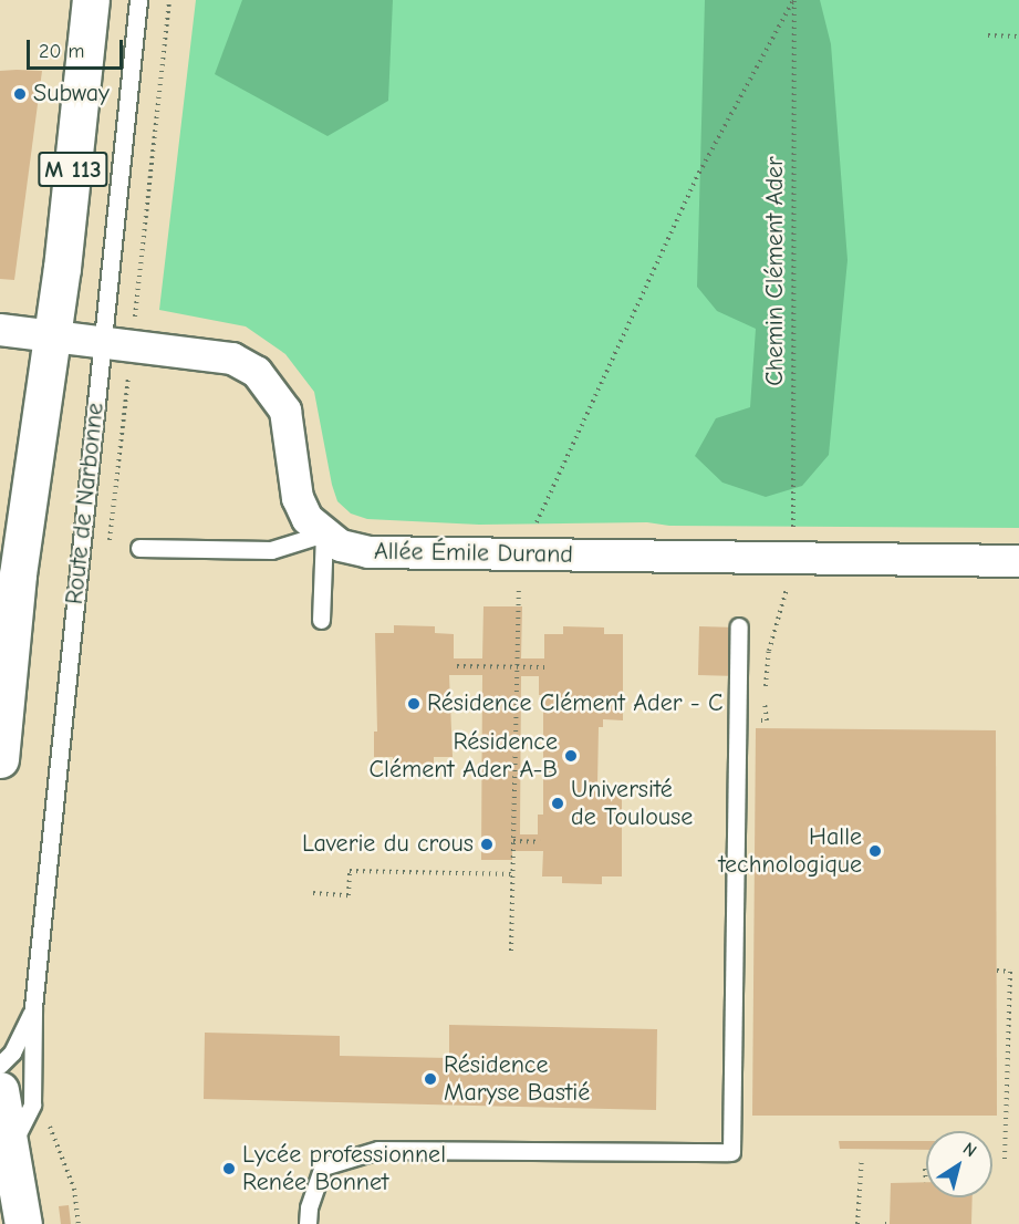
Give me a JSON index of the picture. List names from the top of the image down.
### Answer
{
  "streets": {
    "main road": ["M 113"],
    "street": ["Allée Émile Durand"],
    "lane": ["Route de Narbonne"],
    "path": ["Chemin Clément Ader"]
  },
  "crossings": [
    ["M 113", "Allée Émile Durand"],
    ["Route de Narbonne", "Allée Émile Durand"]
  ],
  "places": [
    "Subway",
    "Résidence Clément Ader - C",
    "Résidence Clément Ader A-B",
    "Université de Toulouse",
    "Laverie du crous",
    "Halle technologique",
    "Résidence Maryse Bastié",
    "Lycée professionnel Renée Bonnet"
  ],
  "scale_bar": "20 m",
  "north": "top right"
}
